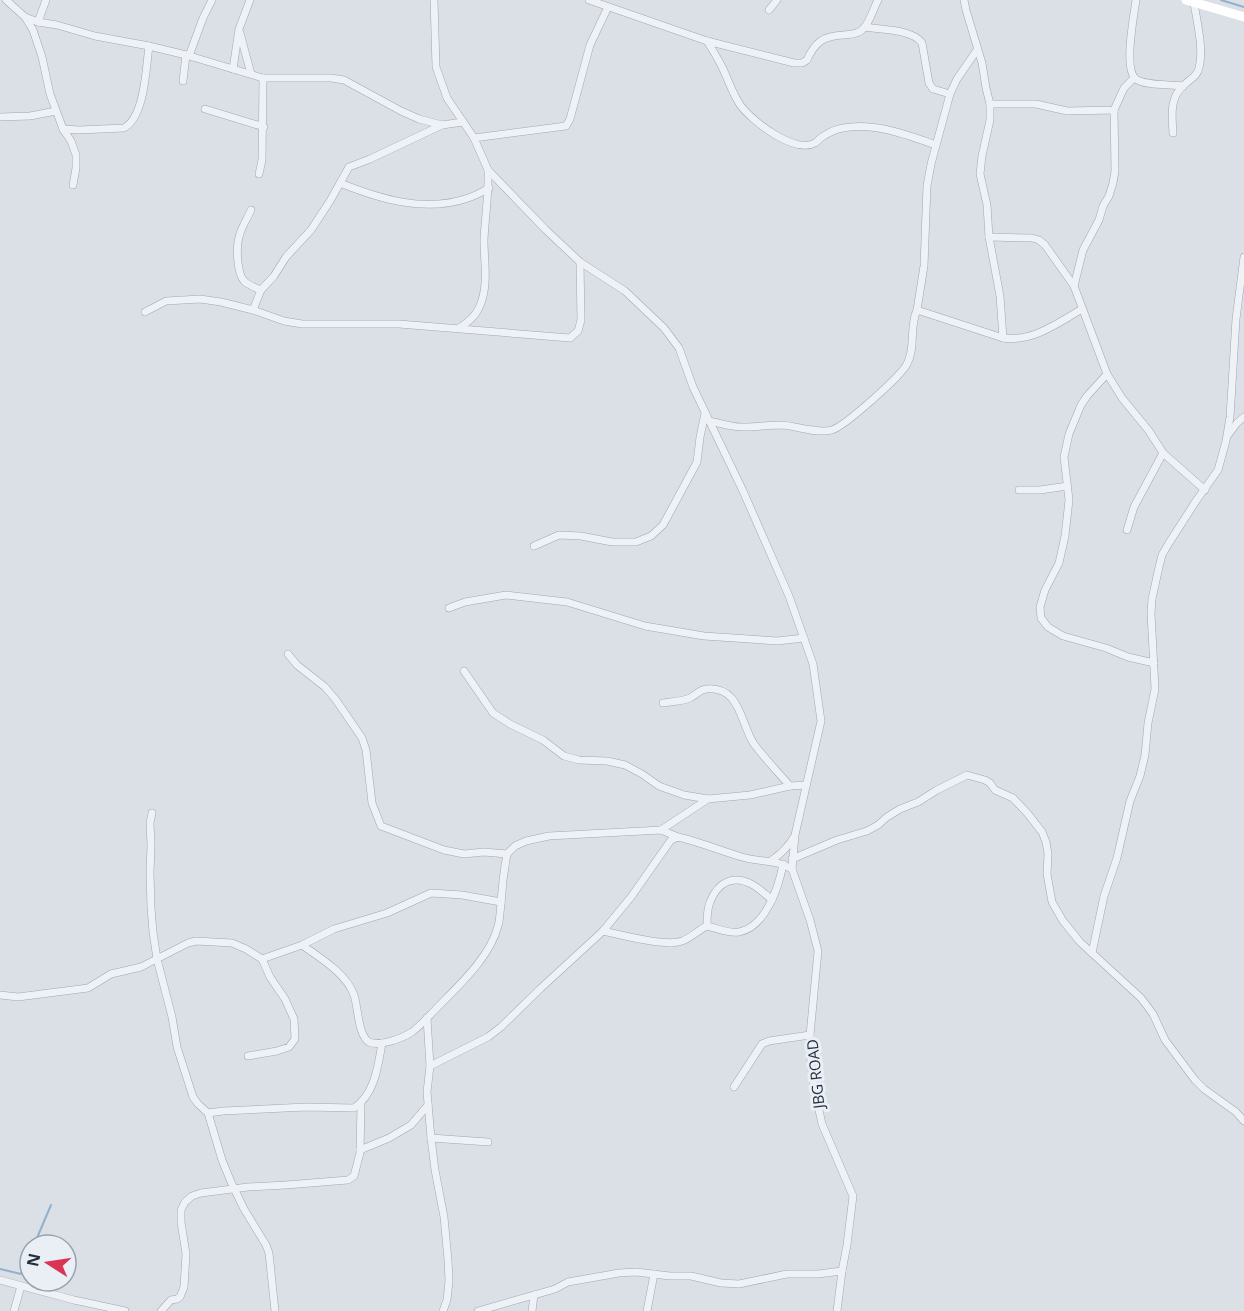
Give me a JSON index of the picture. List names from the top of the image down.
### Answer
{
  "streets": {
    "street": ["JBG ROAD"]
  },
  "north": "left"
}
